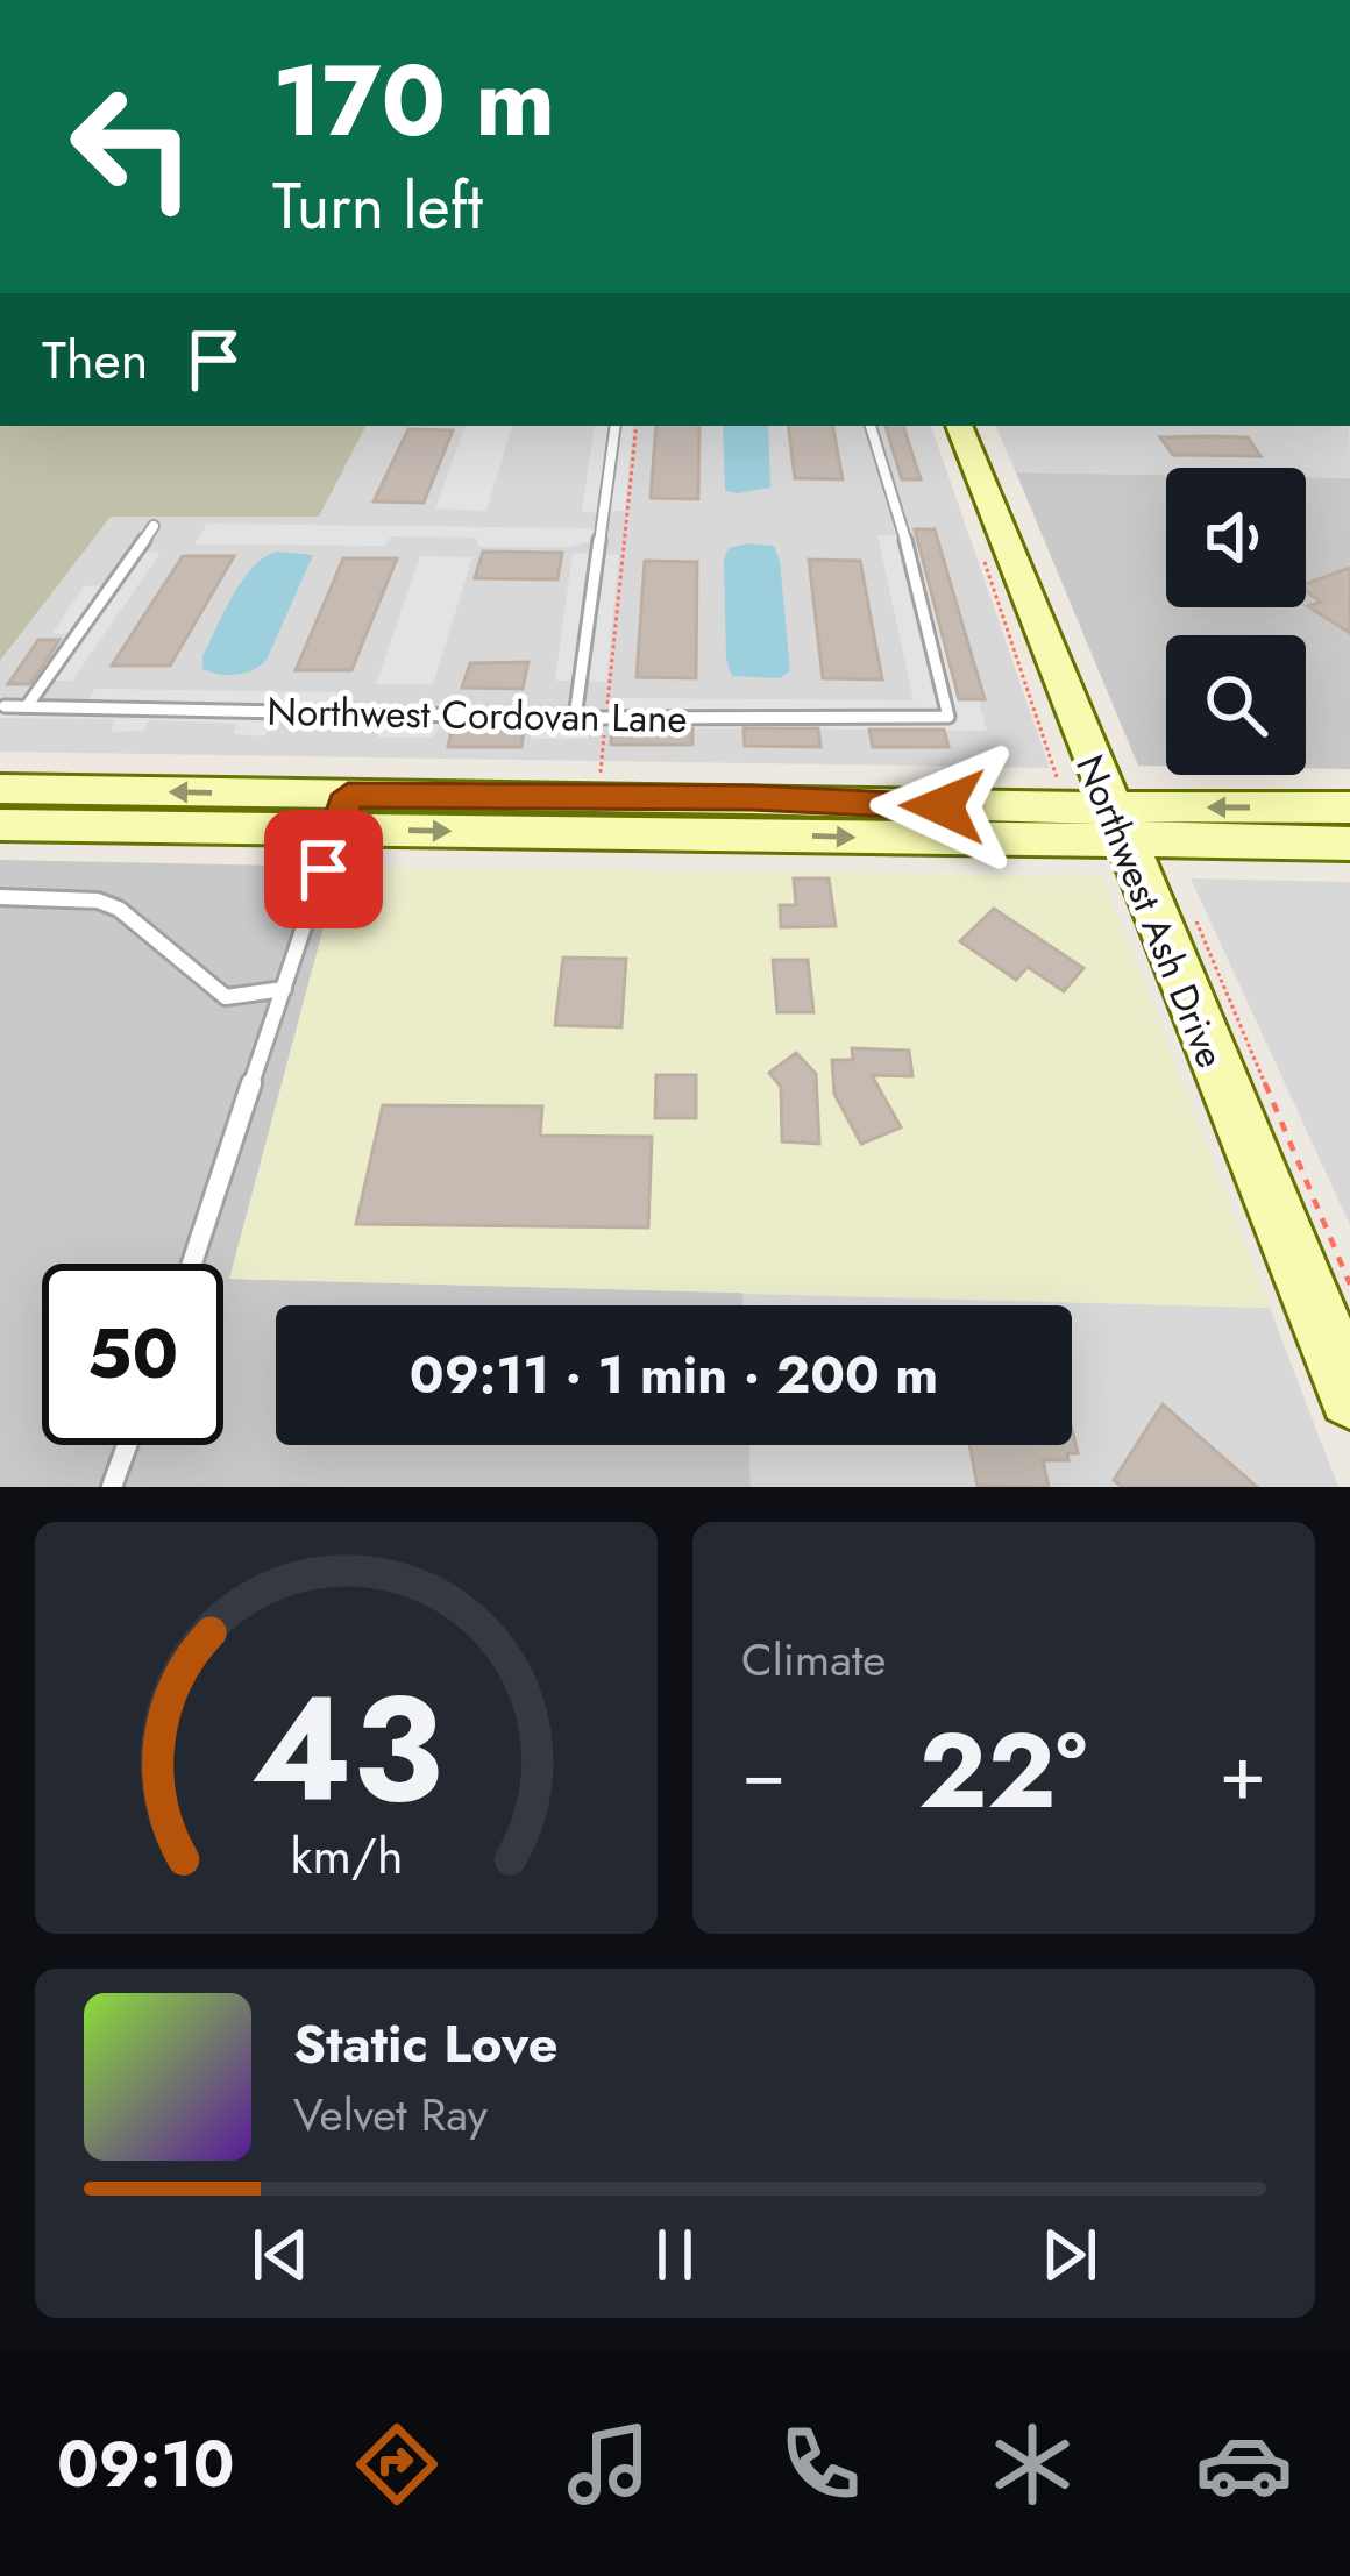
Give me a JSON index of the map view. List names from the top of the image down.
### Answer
{
  "streets": {
    "main road": ["Northwest Ash Drive"],
    "lane": ["Northwest Cordovan Lane"]
  },
  "page": {
    "turn": ["170 m", "Turn left"],
    "then": "Then",
    "limit": "50",
    "trip": "09:11 · 1 min · 200 m",
    "tile": "Climate",
    "heat": ["−", "22°", "+"],
    "song": ["Static Love", "Velvet Ray"],
    "tabs": "09:10",
    "gauge": ["43", "km/h"]
  }
}
